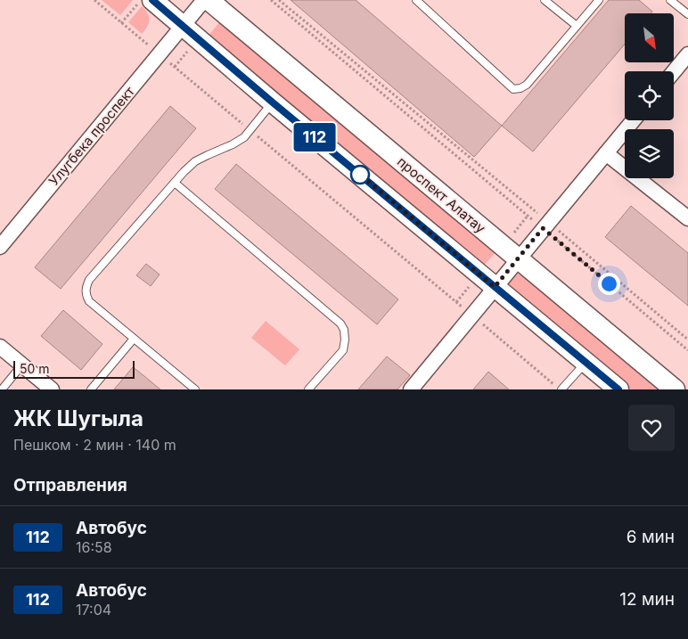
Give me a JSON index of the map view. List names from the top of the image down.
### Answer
{
  "streets": {
    "main road": ["проспект Алатау"],
    "street": ["Улугбека проспект"]
  },
  "lines": ["bus line 112"],
  "scale_bar": "50 m",
  "north": "bottom right",
  "page": {
    "on_map": "112",
    "scale": "50 m",
    "heading": [
      ["ЖК Шугыла", "Пешком · 2 мин · 140 m"],
      "Отправления"
    ],
    "list": [
      {
        "mark": "112",
        "name": "Автобус",
        "note": "16:58",
        "value": "6 мин"
      },
      {
        "mark": "112",
        "name": "Автобус",
        "note": "17:04",
        "value": "12 мин"
      }
    ]
  }
}
